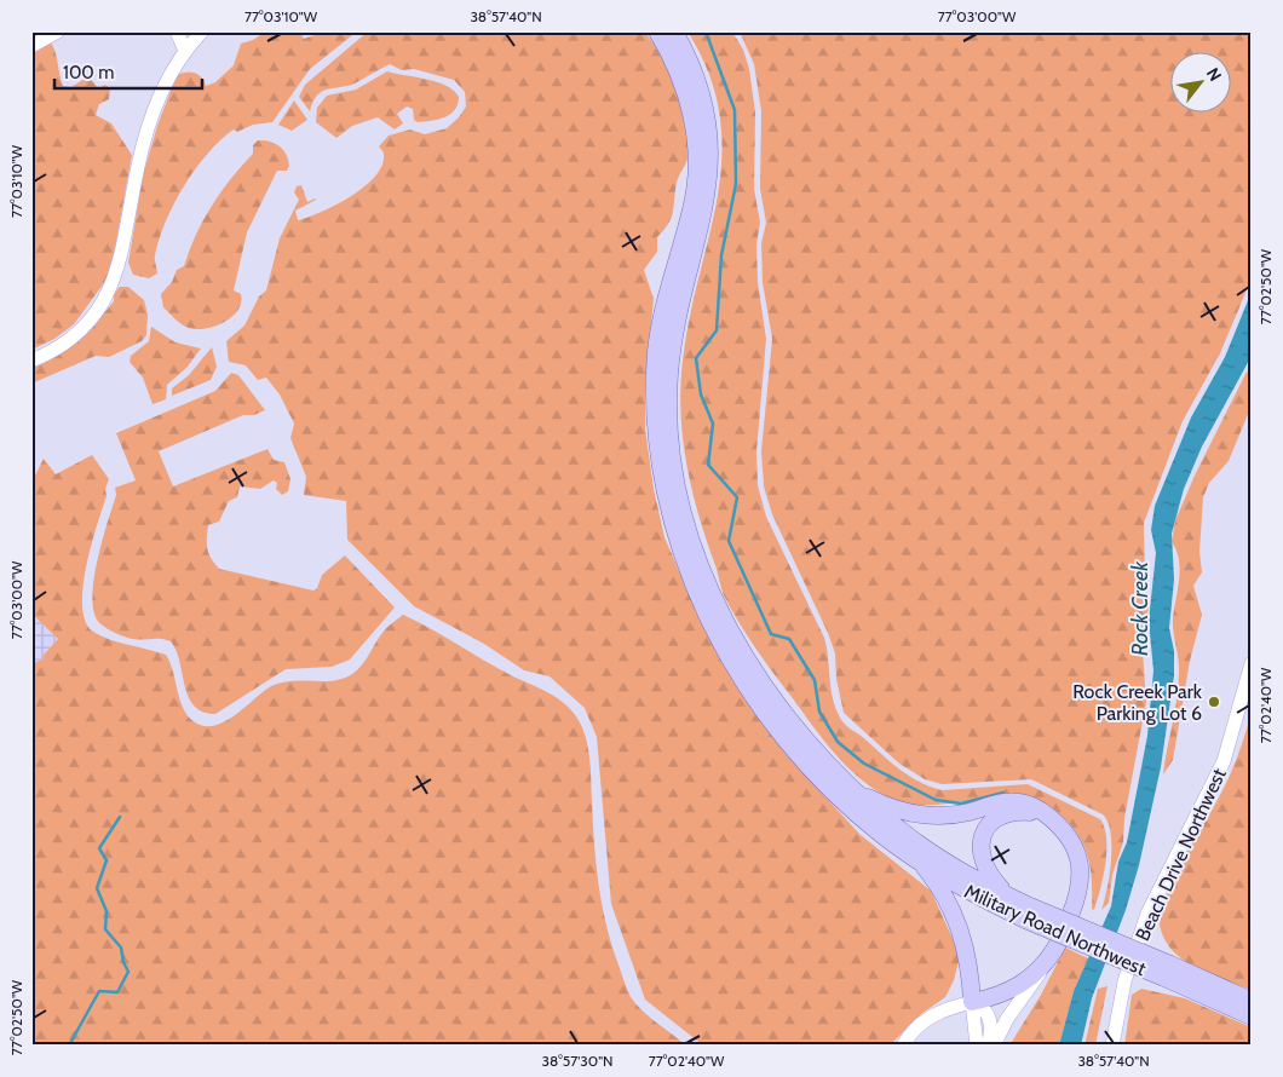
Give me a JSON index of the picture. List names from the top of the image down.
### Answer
{
  "streets": {
    "main road": ["Military Road Northwest"],
    "street": ["Beach Drive Northwest"]
  },
  "water": ["Rock Creek"],
  "places": ["Rock Creek Park Parking Lot 6"],
  "scale_bar": "100 m",
  "north": "top right",
  "coordinates": [
    "77°03'10\"W",
    "38°57'40\"N",
    "77°03'00\"W",
    "77°02'50\"W",
    "77°02'40\"W",
    "38°57'30\"N"
  ]
}
